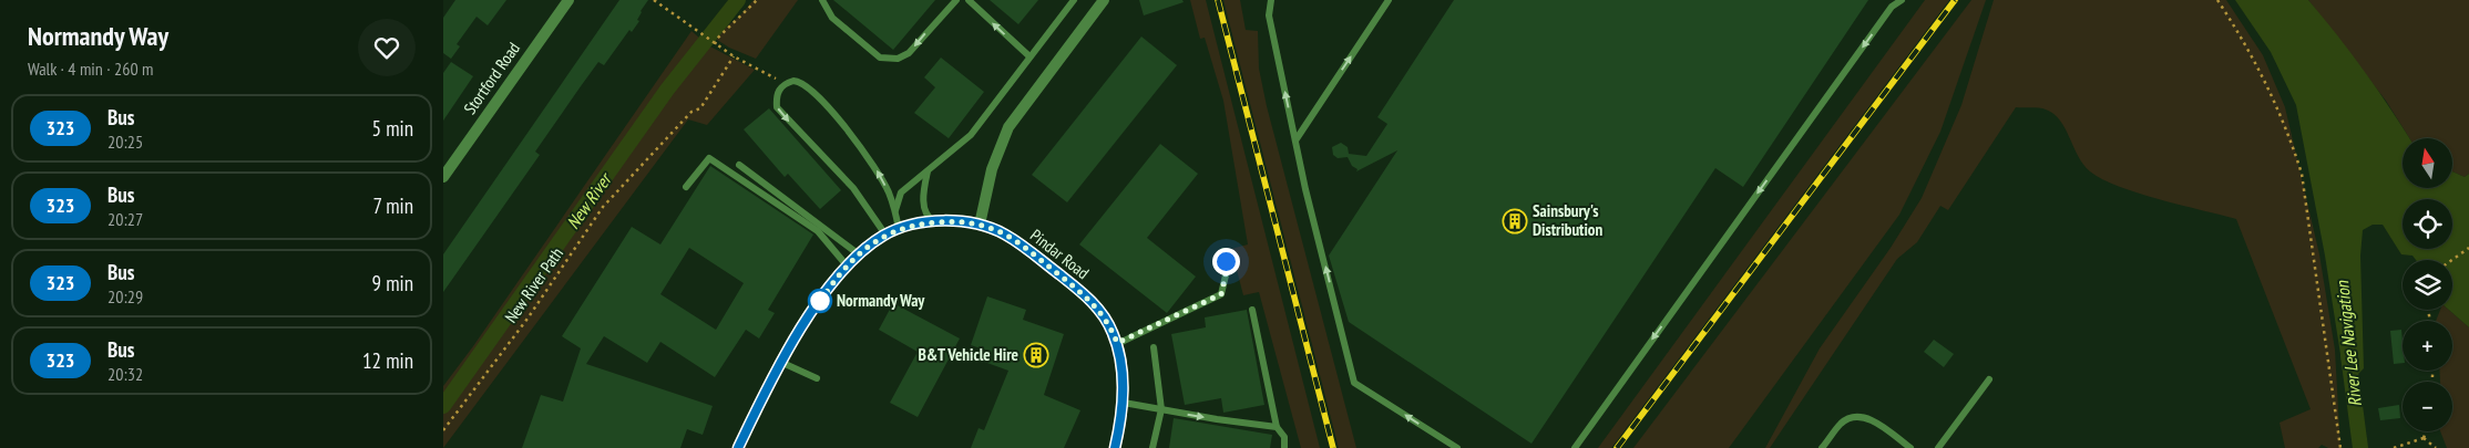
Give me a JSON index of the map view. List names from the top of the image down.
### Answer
{
  "streets": {
    "street": ["Stortford Road", "Pindar Road"],
    "path": ["New River Path"]
  },
  "water": ["New River", "River Lee Navigation"],
  "places": {
    "building": ["Sainsbury's Distribution", "B&T Vehicle Hire"],
    "other": ["Normandy Way"]
  },
  "lines": ["bus line 323"],
  "north": "top",
  "page": {
    "heading": ["Normandy Way", "Walk · 4 min · 260 m"],
    "list": [
      {
        "mark": "323",
        "name": "Bus",
        "note": "20:25",
        "value": "5 min"
      },
      {
        "mark": "323",
        "name": "Bus",
        "note": "20:27",
        "value": "7 min"
      },
      {
        "mark": "323",
        "name": "Bus",
        "note": "20:29",
        "value": "9 min"
      },
      {
        "mark": "323",
        "name": "Bus",
        "note": "20:32",
        "value": "12 min"
      }
    ],
    "map_buttons": ["+", "−"]
  }
}
